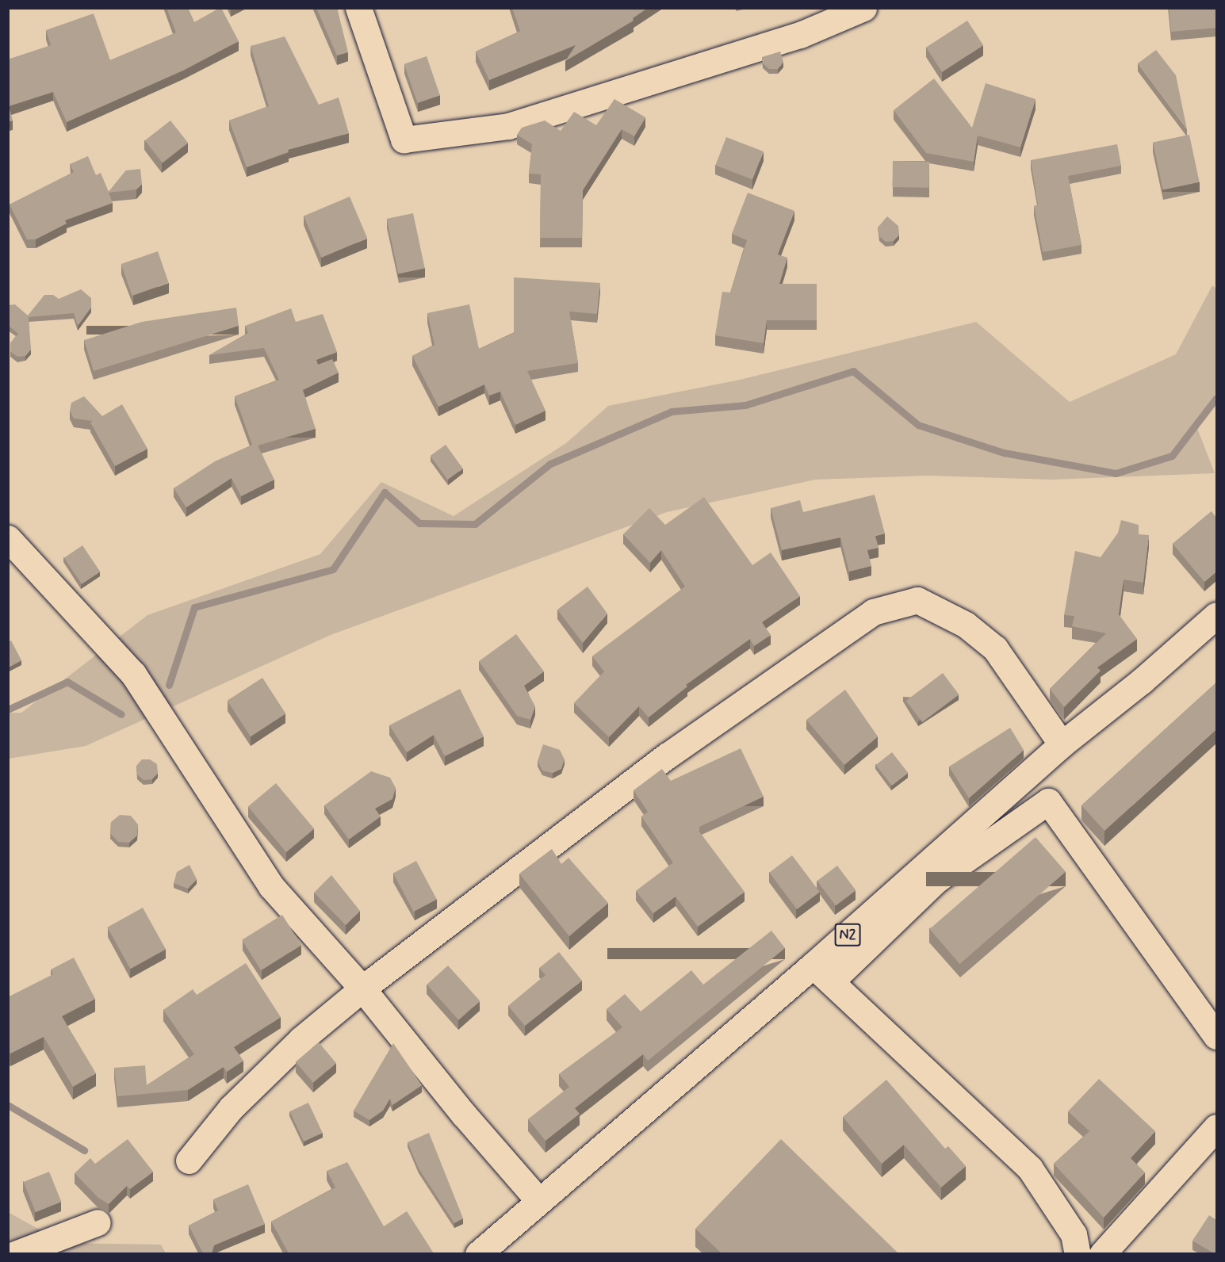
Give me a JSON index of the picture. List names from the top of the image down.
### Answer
{
  "streets": {
    "main road": ["N2"]
  }
}
